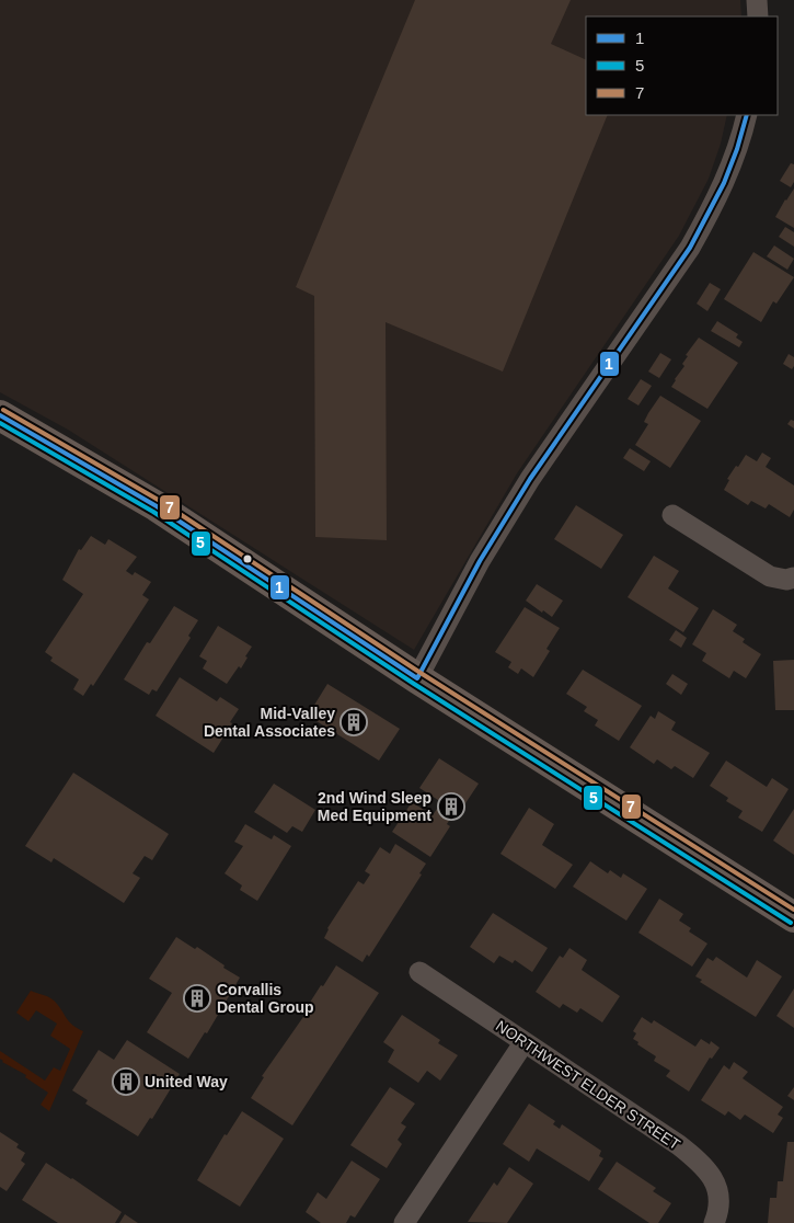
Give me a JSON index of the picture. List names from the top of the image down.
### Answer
{
  "streets": {
    "street": ["NORTHWEST ELDER STREET"]
  },
  "places": {
    "building": [
      "Mid-Valley Dental Associates",
      "2nd Wind Sleep Med Equipment",
      "Corvallis Dental Group",
      "United Way"
    ]
  },
  "lines": ["transit line 1", "transit line 7", "transit line 5"],
  "legend": ["1", "5", "7"]
}
